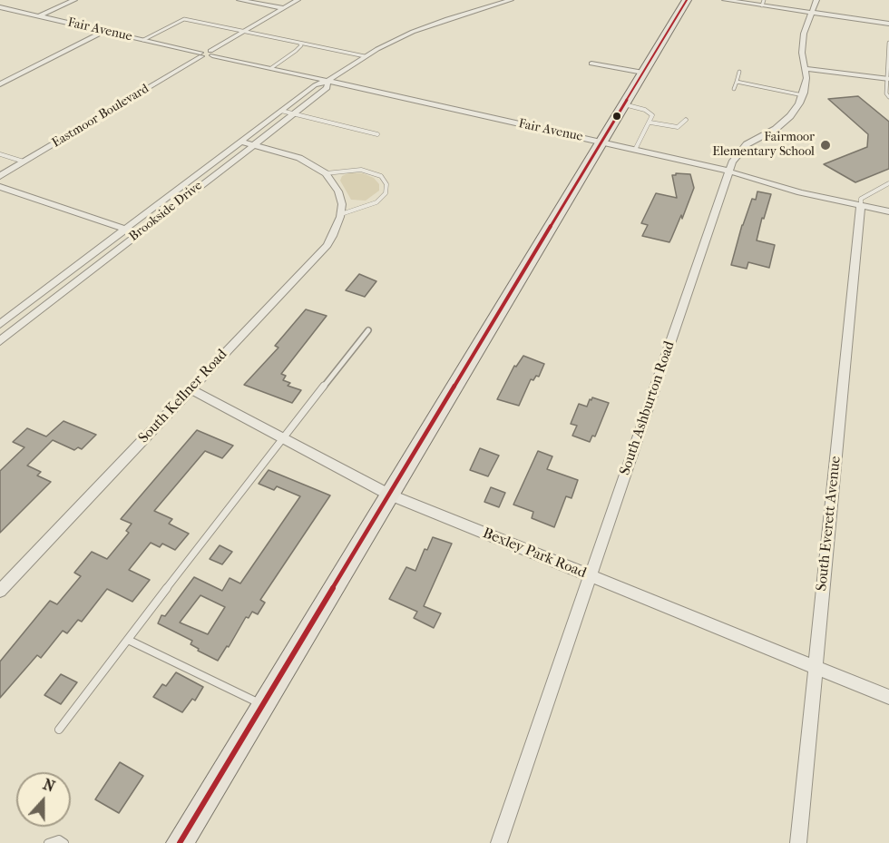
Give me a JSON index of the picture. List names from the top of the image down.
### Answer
{
  "streets": {
    "street": [
      "Fair Avenue",
      "Eastmoor Boulevard",
      "Brookside Drive",
      "South Kellner Road",
      "South Ashburton Road",
      "South Everett Avenue",
      "Bexley Park Road"
    ]
  },
  "crossings": [
    ["Fair Avenue", "Eastmoor Boulevard"],
    ["Fair Avenue", "Brookside Drive"],
    ["Fair Avenue", "South Ashburton Road"],
    ["Fair Avenue", "South Everett Avenue"],
    ["South Kellner Road", "Bexley Park Road"],
    ["South Ashburton Road", "Bexley Park Road"],
    ["South Everett Avenue", "Bexley Park Road"]
  ],
  "places": ["Fairmoor Elementary School"],
  "north": "top"
}
